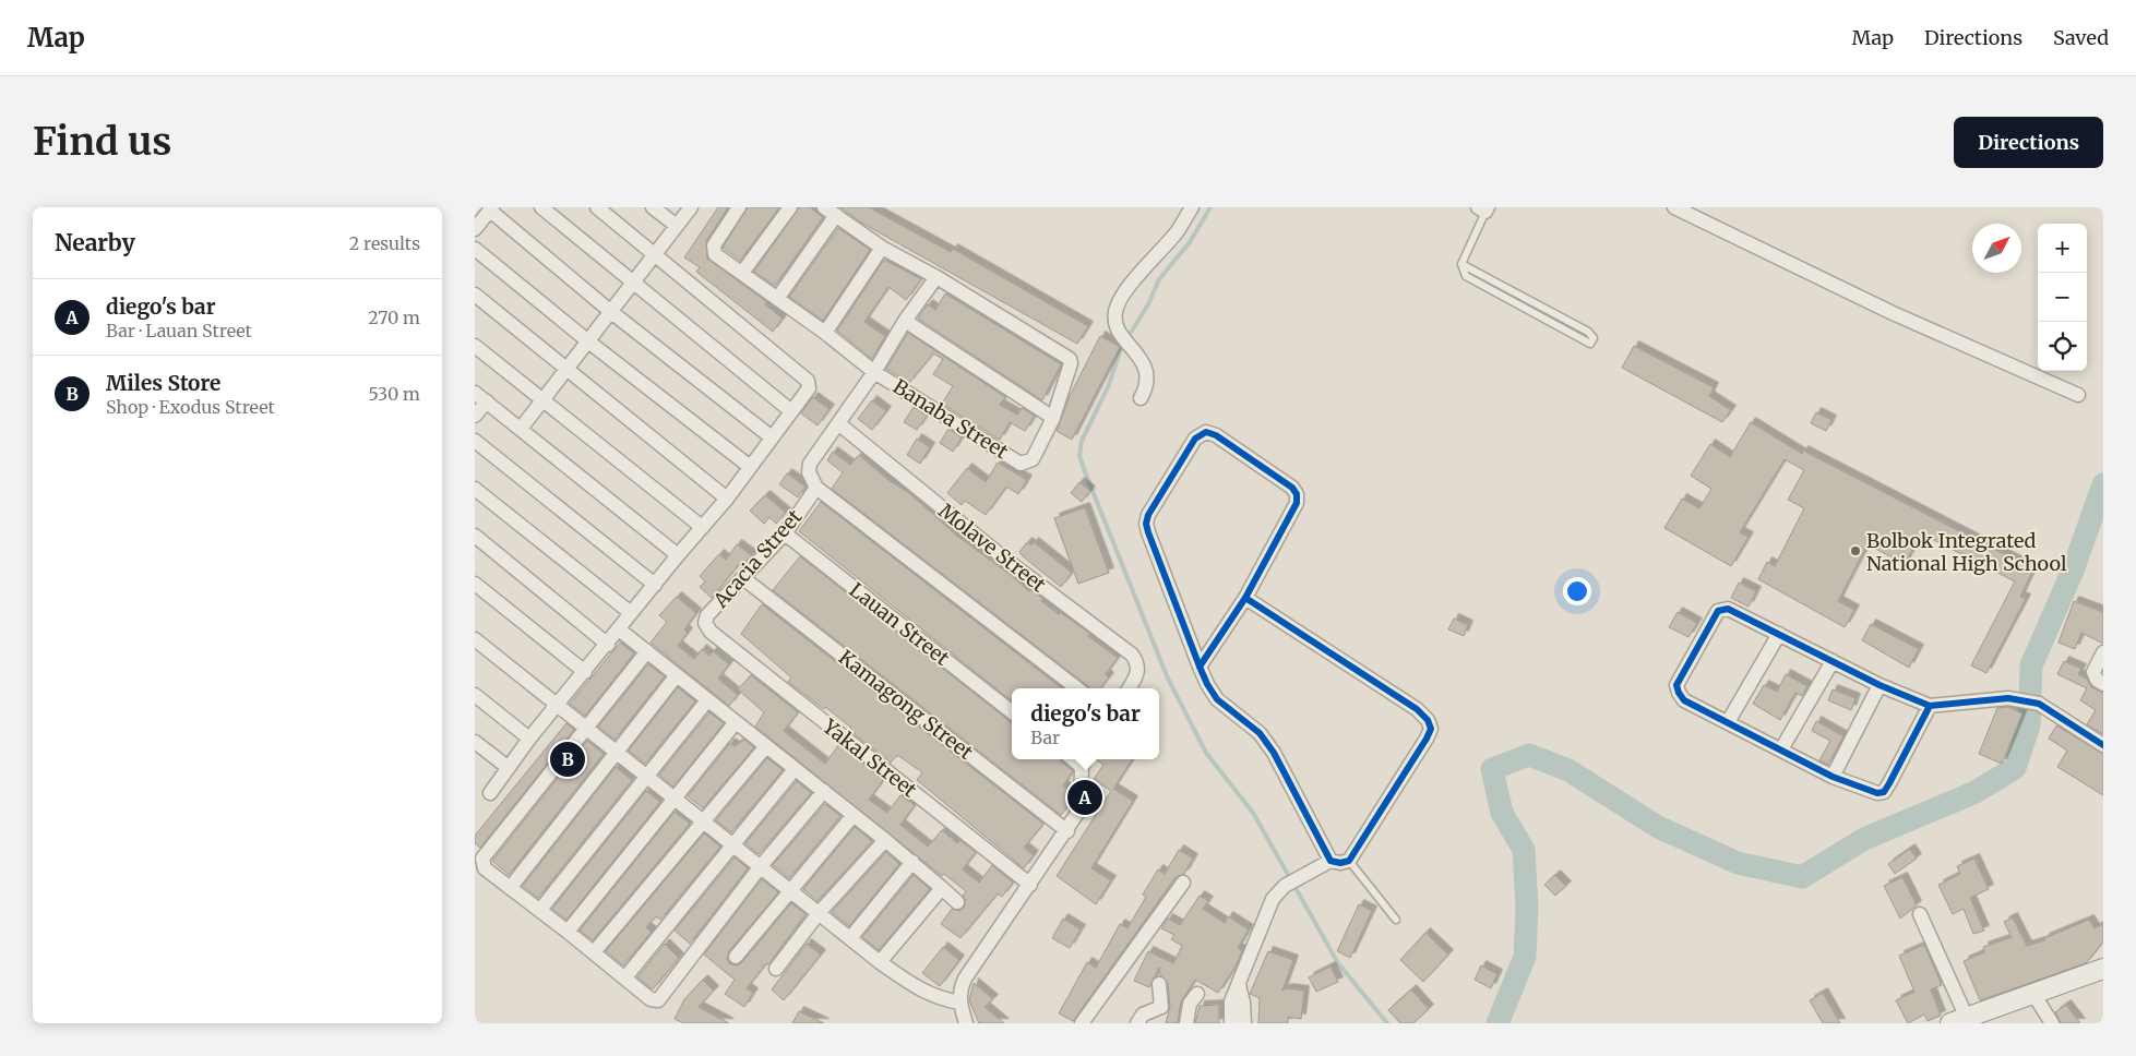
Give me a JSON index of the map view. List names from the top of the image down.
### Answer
{
  "streets": {
    "street": [
      "Banaba Street",
      "Molave Street",
      "Acacia Street",
      "Lauan Street",
      "Kamagong Street",
      "Yakal Street"
    ]
  },
  "crossings": [
    ["Acacia Street", "Lauan Street"],
    ["Acacia Street", "Kamagong Street"],
    ["Acacia Street", "Yakal Street"]
  ],
  "places": ["Bolbok Integrated National High School"],
  "north": "top right",
  "page": {
    "header": "Map",
    "nav": ["Map", "Directions", "Saved"],
    "buttons": "Directions",
    "title": "Find us",
    "heading": ["Nearby", "2 results"],
    "map_buttons": ["+", "−"],
    "list": [
      {
        "mark": "A",
        "name": "diego's bar",
        "note": "Bar · Lauan Street",
        "value": "270 m"
      },
      {
        "mark": "B",
        "name": "Miles Store",
        "note": "Shop · Exodus Street",
        "value": "530 m"
      }
    ],
    "popup": ["diego's bar", "Bar"],
    "pins": ["B", "A"]
  }
}
